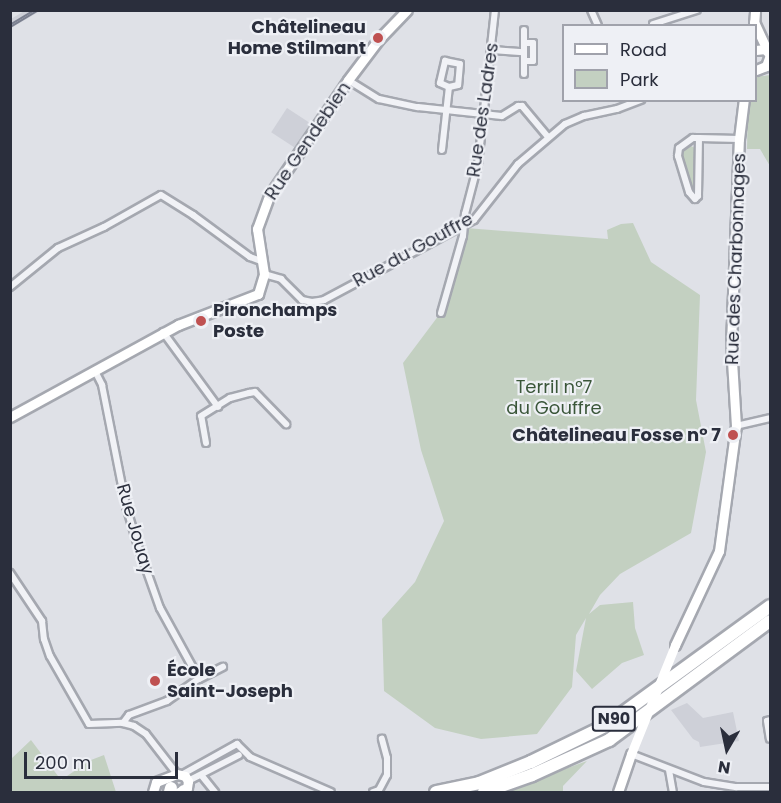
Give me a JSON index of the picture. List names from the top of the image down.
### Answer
{
  "streets": {
    "highway": ["N90"],
    "street": [
      "Rue des Ladres",
      "Rue Gendebien",
      "Rue du Gouffre",
      "Rue des Charbonnages",
      "Rue Jouay"
    ]
  },
  "crossings": [
    ["Rue des Ladres", "Rue du Gouffre"],
    ["Rue Gendebien", "Rue du Gouffre"]
  ],
  "parks": ["Terril n°7 du Gouffre"],
  "places": [
    "Châtelineau Home Stilmant",
    "Pironchamps Poste",
    "Châtelineau Fosse n° 7",
    "École Saint-Joseph"
  ],
  "legend": ["Road", "Park"],
  "scale_bar": "200 m",
  "north": "bottom"
}
